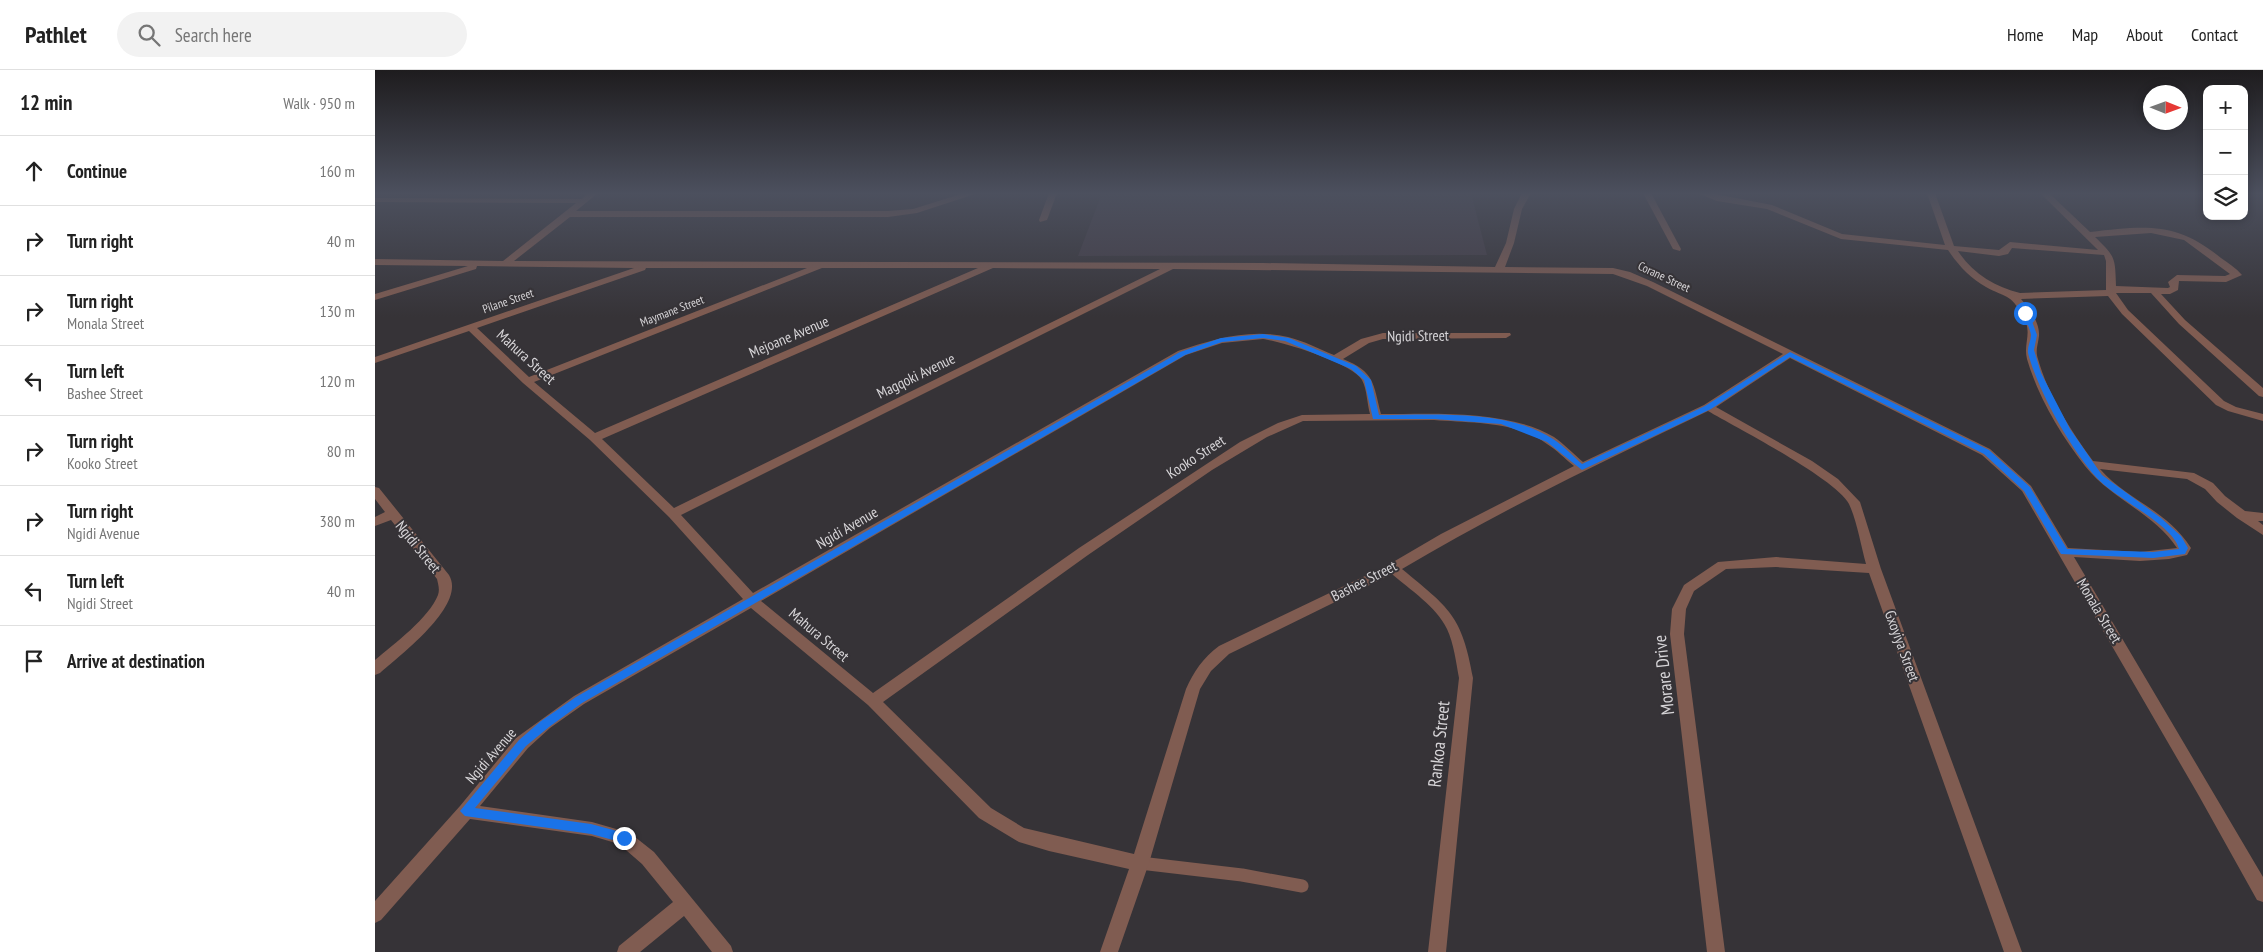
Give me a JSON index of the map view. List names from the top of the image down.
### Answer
{
  "streets": {
    "street": [
      "Corane Street",
      "Pilane Street",
      "Maymane Street",
      "Ngidi Street",
      "Mejoane Avenue",
      "Mahura Street",
      "Magqoki Avenue",
      "Kooko Street",
      "Ngidi Avenue",
      "Bashee Street",
      "Monala Street",
      "Gxoyiya Street",
      "Morare Drive",
      "Rankoa Street"
    ]
  },
  "crossings": [
    ["Corane Street", "Pilane Street"],
    ["Corane Street", "Maymane Street"],
    ["Corane Street", "Mejoane Avenue"],
    ["Corane Street", "Magqoki Avenue"],
    ["Corane Street", "Bashee Street"],
    ["Corane Street", "Monala Street"],
    ["Pilane Street", "Mahura Street"],
    ["Maymane Street", "Mahura Street"],
    ["Ngidi Street", "Ngidi Avenue"],
    ["Mejoane Avenue", "Mahura Street"],
    ["Mahura Street", "Magqoki Avenue"],
    ["Mahura Street", "Kooko Street"],
    ["Mahura Street", "Ngidi Avenue"],
    ["Mahura Street", "Bashee Street"],
    ["Kooko Street", "Ngidi Avenue"],
    ["Kooko Street", "Bashee Street"],
    ["Bashee Street", "Monala Street"],
    ["Bashee Street", "Gxoyiya Street"],
    ["Bashee Street", "Rankoa Street"],
    ["Gxoyiya Street", "Morare Drive"]
  ],
  "north": "right",
  "page": {
    "header": "Pathlet",
    "search": "Search here",
    "nav": [
      "Home",
      "Map",
      "About",
      "Contact"
    ],
    "heading": ["12 min", "Walk · 950 m"],
    "map_buttons": ["+", "−"],
    "list": [
      ["Continue", "160 m"],
      ["Turn right", "40 m"],
      ["Turn right", "Monala Street", "130 m"],
      ["Turn left", "Bashee Street", "120 m"],
      ["Turn right", "Kooko Street", "80 m"],
      ["Turn right", "Ngidi Avenue", "380 m"],
      ["Turn left", "Ngidi Street", "40 m"],
      "Arrive at destination"
    ]
  }
}
